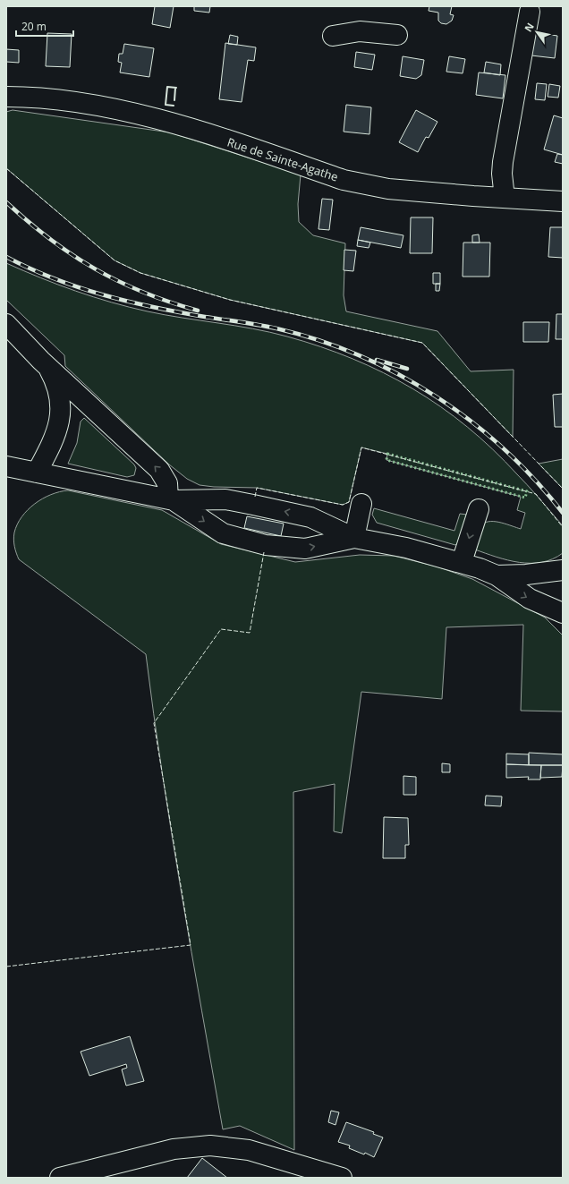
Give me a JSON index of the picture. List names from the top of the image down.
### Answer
{
  "streets": {
    "street": ["Rue de Sainte-Agathe"]
  },
  "scale_bar": "20 m",
  "north": "top left"
}
